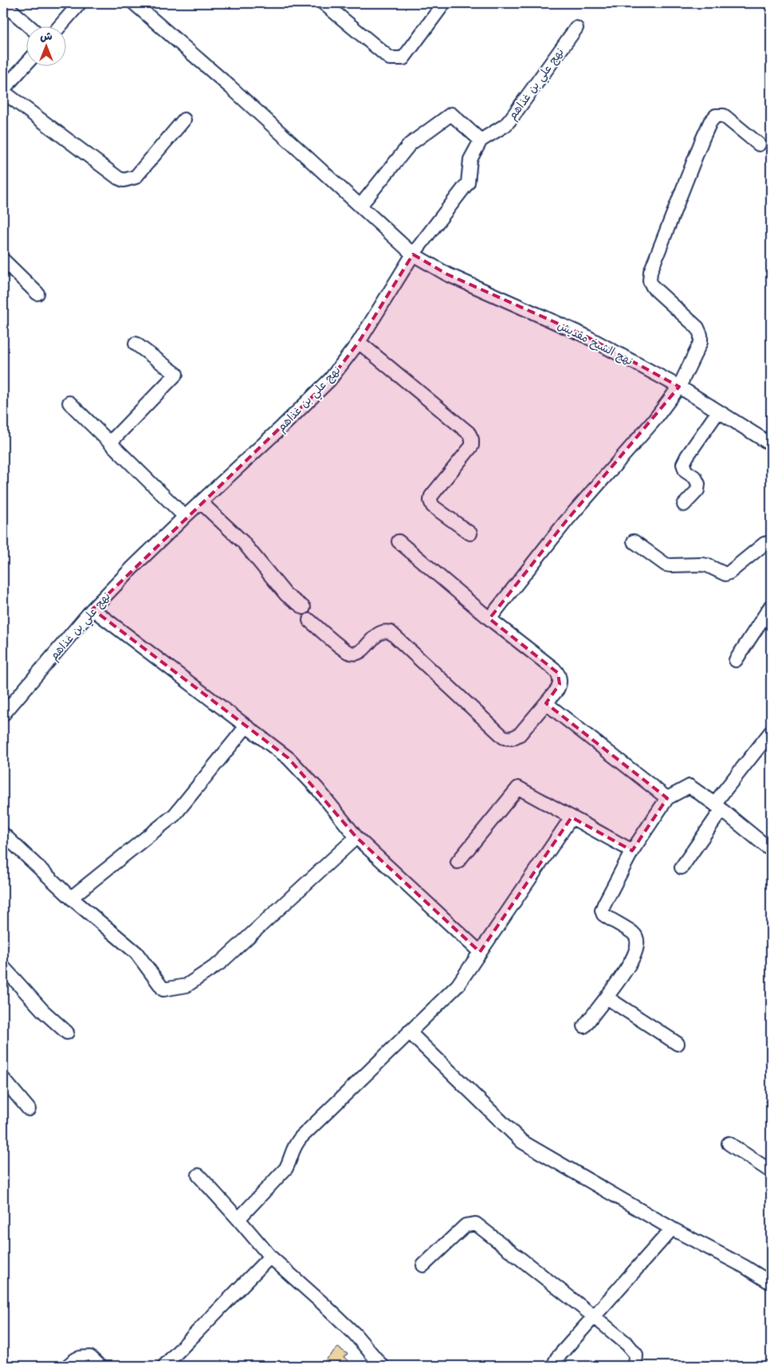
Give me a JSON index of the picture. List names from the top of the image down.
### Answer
{
  "streets": {
    "street": ["نهج علي بن غذاهم", "نهج الشيخ مقديش"]
  },
  "crossings": [
    ["نهج علي بن غذاهم", "نهج الشيخ مقديش"]
  ],
  "north": "top"
}
